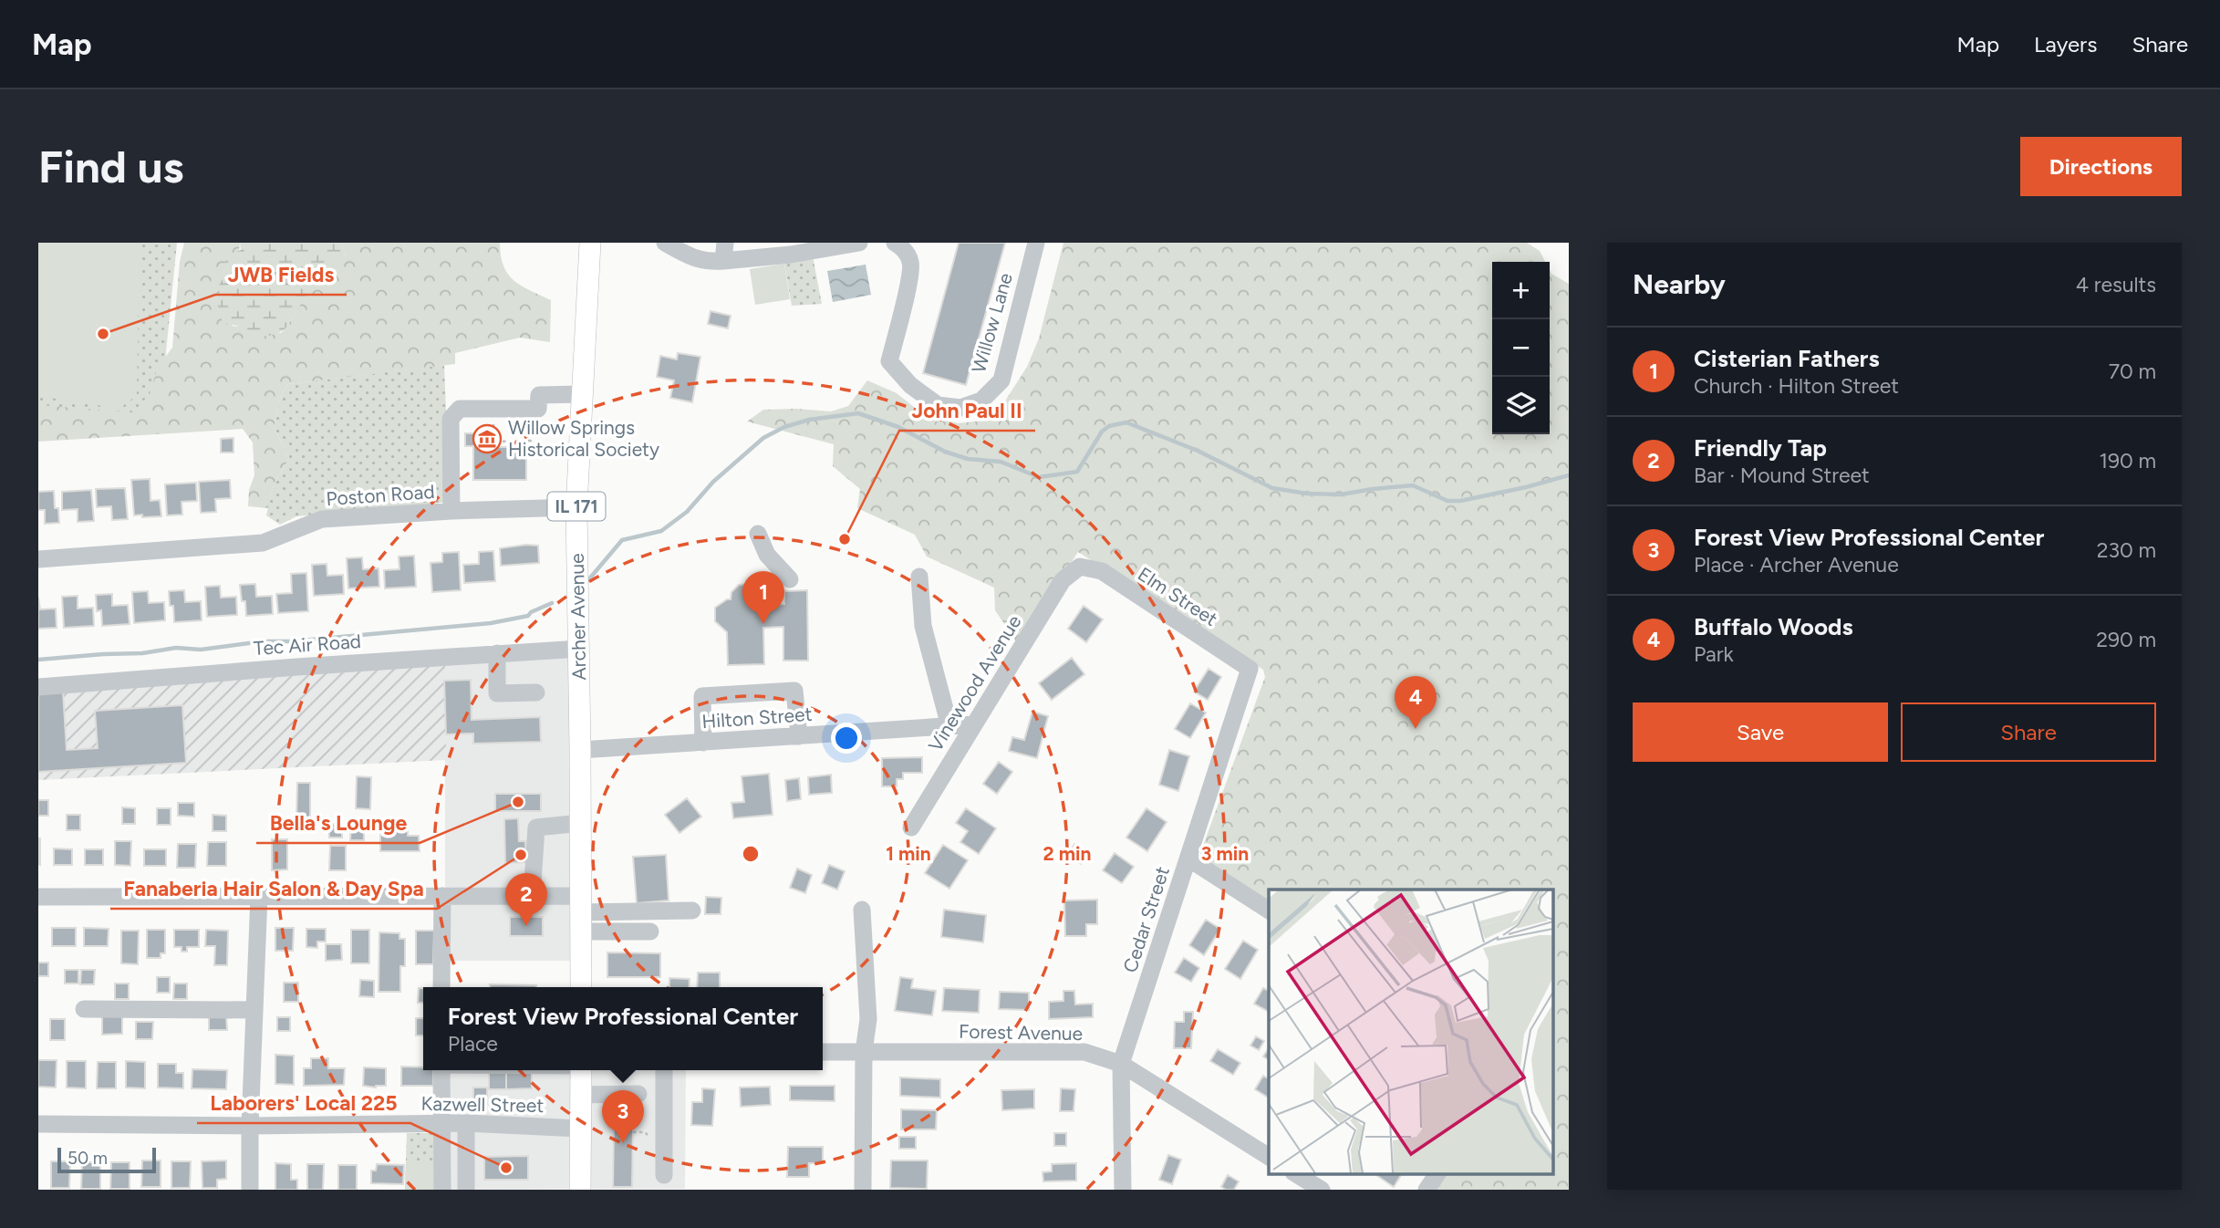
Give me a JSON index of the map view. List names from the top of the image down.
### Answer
{
  "streets": {
    "main road": ["IL 171", "Archer Avenue"],
    "street": [
      "Willow Lane",
      "Poston Road",
      "Elm Street",
      "Tec Air Road",
      "Vinewood Avenue",
      "Hilton Street",
      "Cedar Street",
      "Forest Avenue",
      "Kazwell Street"
    ]
  },
  "crossings": [
    ["Poston Road", "Archer Avenue"],
    ["Elm Street", "Vinewood Avenue"],
    ["Elm Street", "Cedar Street"],
    ["Archer Avenue", "Tec Air Road"],
    ["Archer Avenue", "Hilton Street"],
    ["Vinewood Avenue", "Hilton Street"],
    ["Cedar Street", "Forest Avenue"]
  ],
  "places": {
    "other": [
      "JWB Fields",
      "John Paul II",
      "Bella's Lounge",
      "Fanaberia Hair Salon & Day Spa",
      "Laborers' Local 225"
    ],
    "museum": ["Willow Springs Historical Society"]
  },
  "scale_bar": "50 m",
  "page": {
    "header": "Map",
    "nav": ["Map", "Layers", "Share"],
    "buttons": [
      "Directions",
      ["Save", "Share"]
    ],
    "title": "Find us",
    "heading": ["Nearby", "4 results"],
    "map_buttons": ["+", "−"],
    "list": [
      {
        "mark": "1",
        "name": "Cisterian Fathers",
        "note": "Church · Hilton Street",
        "value": "70 m"
      },
      {
        "mark": "2",
        "name": "Friendly Tap",
        "note": "Bar · Mound Street",
        "value": "190 m"
      },
      {
        "mark": "3",
        "name": "Forest View Professional Center",
        "note": "Place · Archer Avenue",
        "value": "230 m"
      },
      {
        "mark": "4",
        "name": "Buffalo Woods",
        "note": "Park",
        "value": "290 m"
      }
    ],
    "pins": [
      "1",
      "4",
      "2",
      "3"
    ],
    "popup": ["Forest View Professional Center", "Place"],
    "scale": "50 m"
  },
  "rings": ["1 min", "2 min", "3 min"]
}
